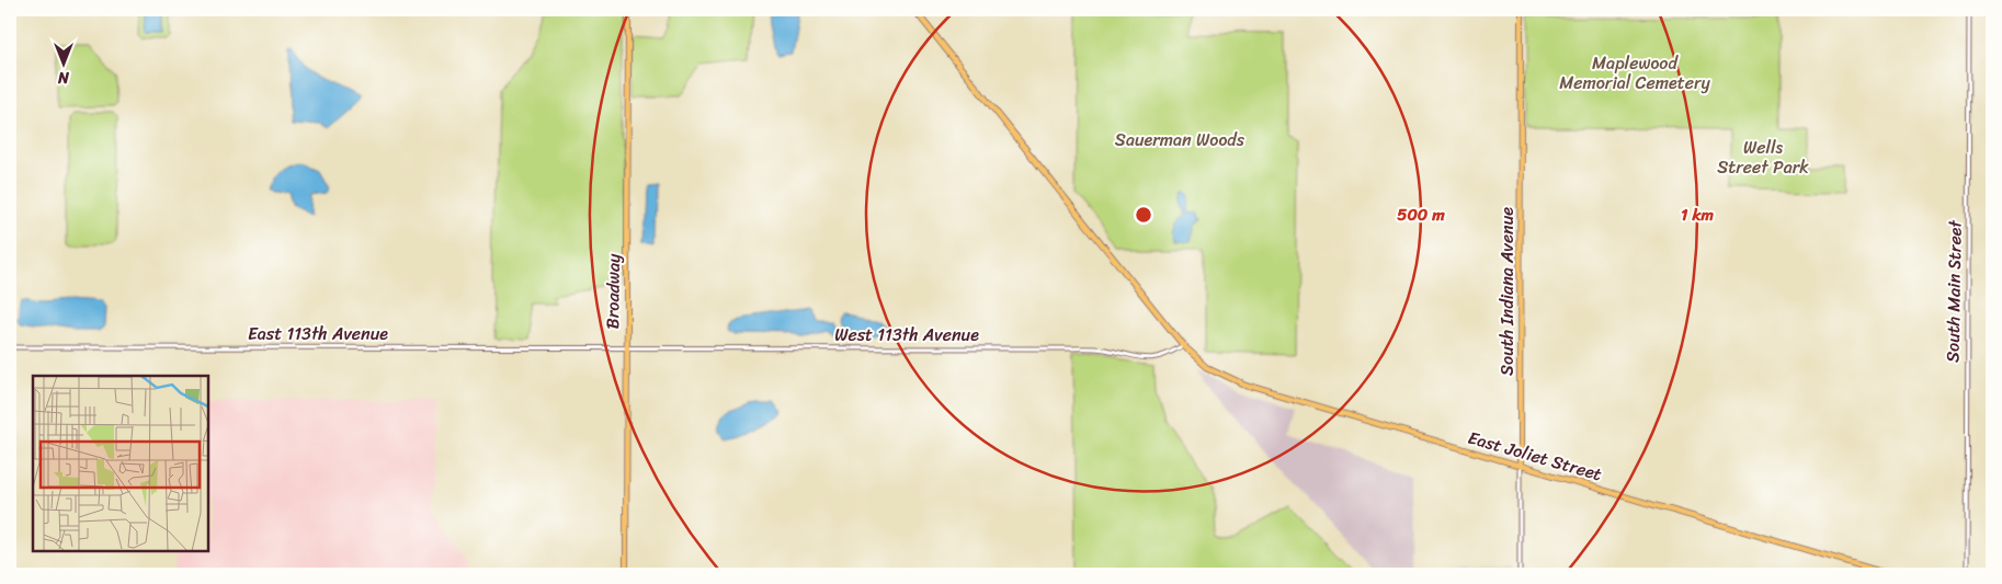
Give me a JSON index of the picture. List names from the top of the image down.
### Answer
{
  "streets": {
    "main road": ["Broadway", "South Indiana Avenue", "East Joliet Street"],
    "street": ["South Main Street", "East 113th Avenue", "West 113th Avenue"]
  },
  "crossings": [
    ["Broadway", "East 113th Avenue"],
    ["Broadway", "West 113th Avenue"],
    ["South Indiana Avenue", "East Joliet Street"],
    ["East 113th Avenue", "West 113th Avenue"],
    ["West 113th Avenue", "East Joliet Street"]
  ],
  "parks": ["Maplewood Memorial Cemetery", "Sauerman Woods", "Wells Street Park"],
  "north": "bottom",
  "rings": ["500 m", "1 km"]
}
